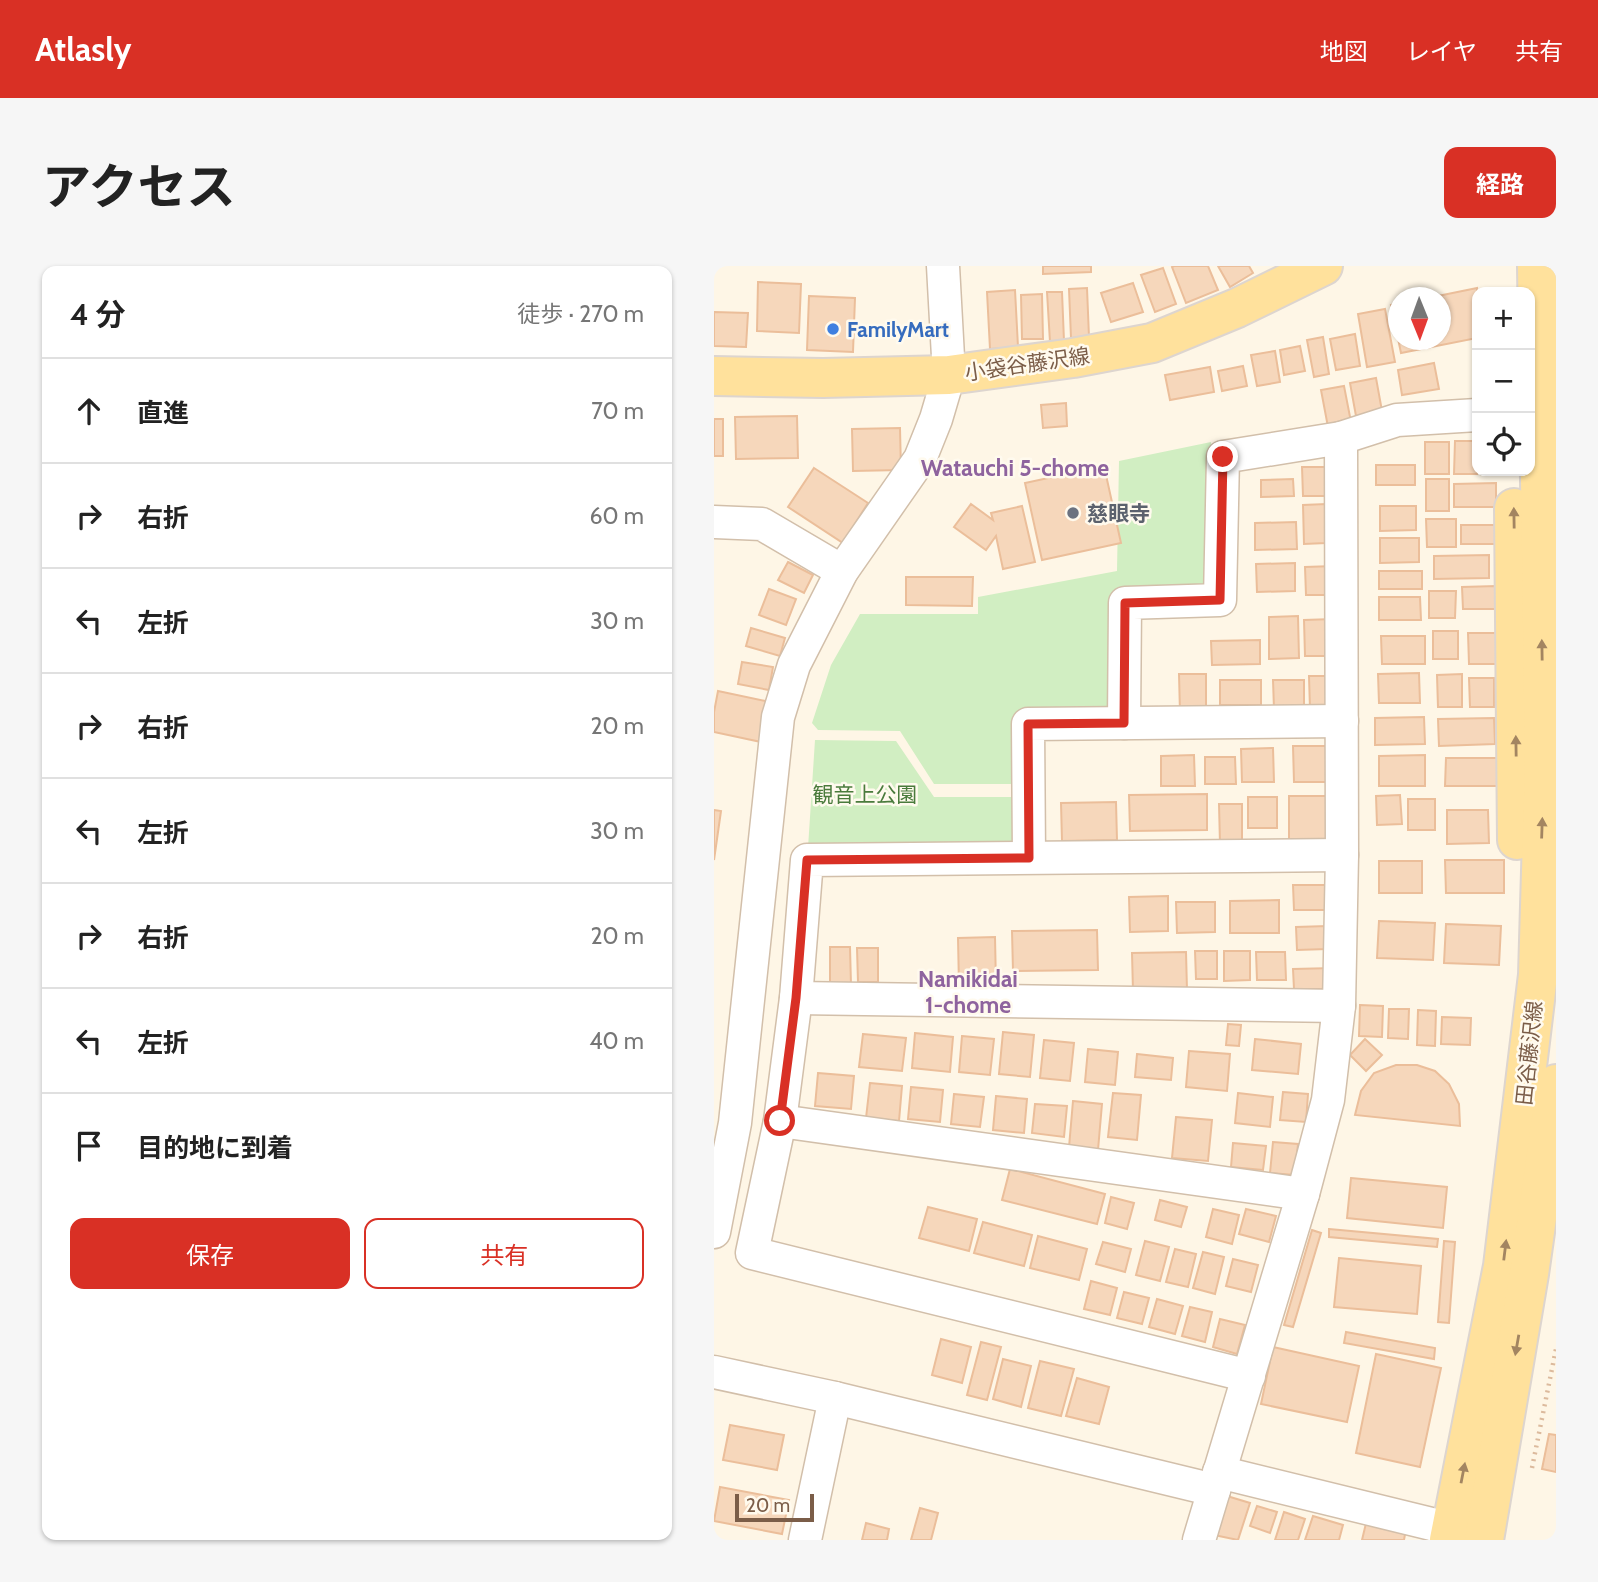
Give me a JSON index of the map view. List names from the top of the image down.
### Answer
{
  "streets": {
    "main road": ["小袋谷藤沢線", "田谷藤沢線"]
  },
  "districts": ["Watauchi 5-chome", "Namikidai 1-chome"],
  "parks": ["観音上公園"],
  "places": ["FamilyMart", "慈眼寺"],
  "scale_bar": "20 m",
  "north": "bottom",
  "page": {
    "header": "Atlasly",
    "nav": ["地図", "レイヤ", "共有"],
    "title": "アクセス",
    "buttons": [
      "経路",
      ["保存", "共有"]
    ],
    "heading": ["4 分", "徒歩 · 270 m"],
    "map_buttons": ["+", "−"],
    "list": [
      ["直進", "70 m"],
      ["右折", "60 m"],
      ["左折", "30 m"],
      ["右折", "20 m"],
      ["左折", "30 m"],
      ["右折", "20 m"],
      ["左折", "40 m"],
      "目的地に到着"
    ],
    "scale": "20 m"
  }
}
